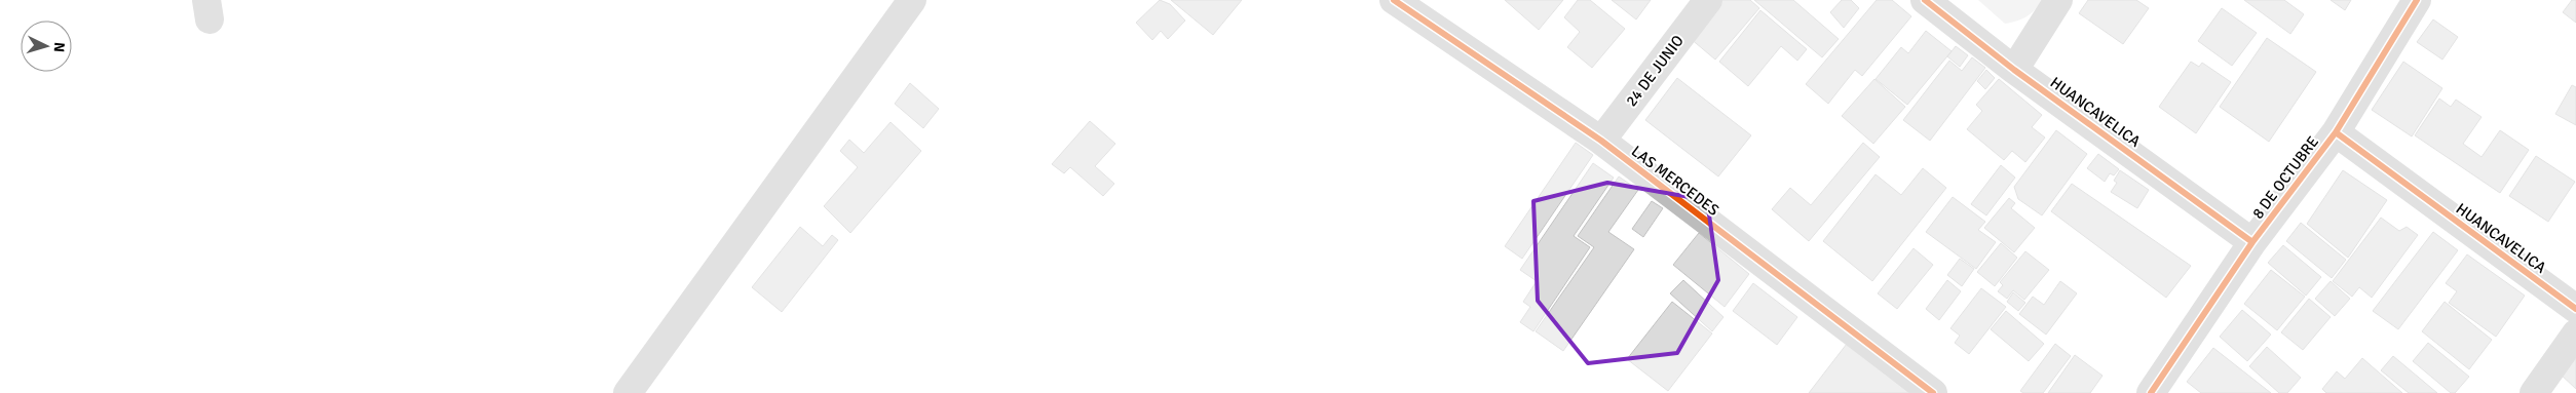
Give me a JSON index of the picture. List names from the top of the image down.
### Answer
{
  "streets": {
    "street": [
      "24 DE JUNIO",
      "HUANCAVELICA",
      "8 DE OCTUBRE",
      "LAS MERCEDES"
    ]
  },
  "crossings": [
    ["24 DE JUNIO", "LAS MERCEDES"],
    ["HUANCAVELICA", "8 DE OCTUBRE"]
  ],
  "north": "right"
}
